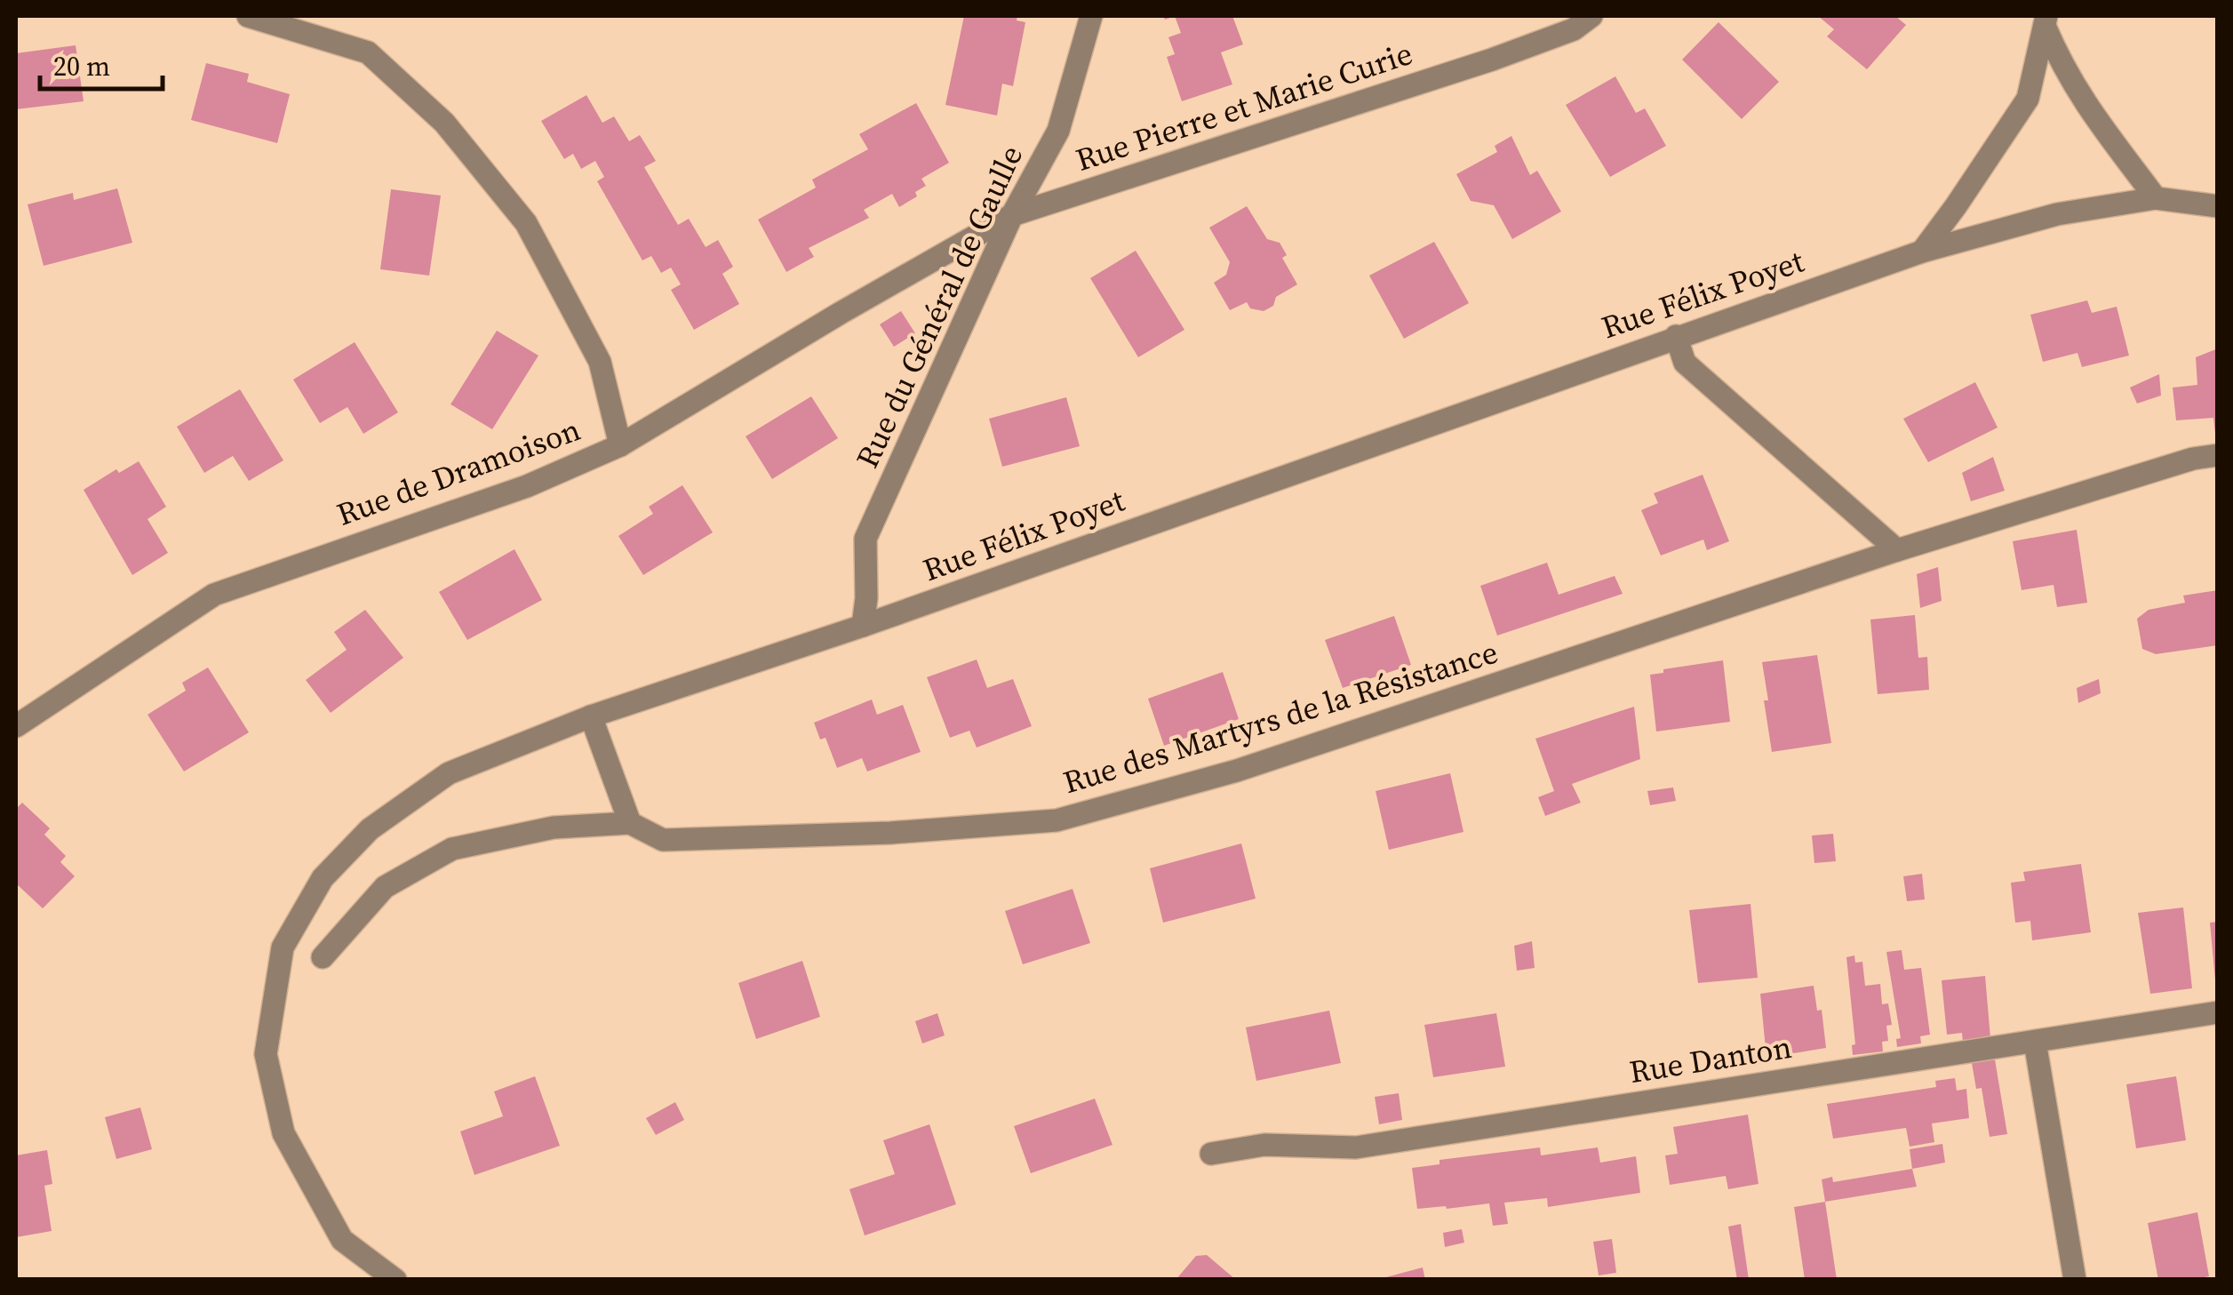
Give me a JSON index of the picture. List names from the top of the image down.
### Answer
{
  "streets": {
    "street": [
      "Rue Pierre et Marie Curie",
      "Rue Félix Poyet",
      "Rue du Général de Gaulle",
      "Rue de Dramoison",
      "Rue des Martyrs de la Résistance",
      "Rue Danton"
    ]
  },
  "crossings": [
    ["Rue Pierre et Marie Curie", "Rue du Général de Gaulle"],
    ["Rue Pierre et Marie Curie", "Rue de Dramoison"],
    ["Rue Félix Poyet", "Rue du Général de Gaulle"],
    ["Rue du Général de Gaulle", "Rue de Dramoison"]
  ],
  "scale_bar": "20 m"
}
